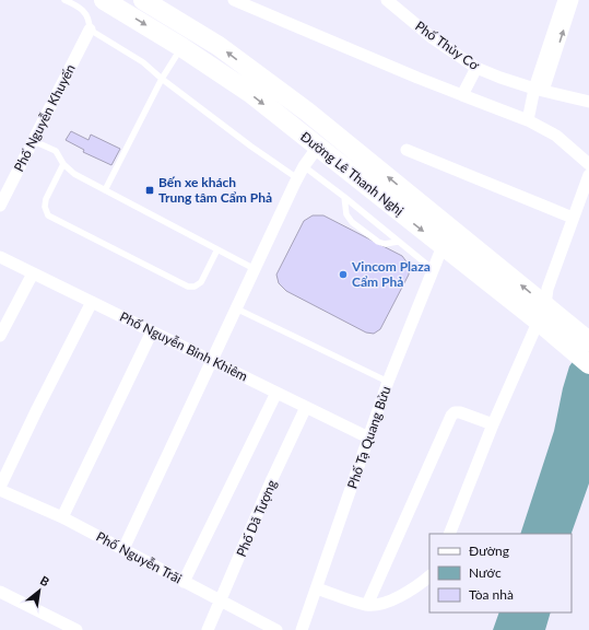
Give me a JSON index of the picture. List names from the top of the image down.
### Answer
{
  "streets": {
    "highway": ["Đường Lê Thanh Nghị"],
    "street": [
      "Phố Thủy Cơ",
      "Phố Nguyễn Khuyến",
      "Phố Nguyễn Bỉnh Khiêm",
      "Phố Tạ Quang Bửu",
      "Phố Dã Tượng",
      "Phố Nguyễn Trãi"
    ]
  },
  "crossings": [
    ["Đường Lê Thanh Nghị", "Phố Tạ Quang Bửu"],
    ["Phố Nguyễn Bỉnh Khiêm", "Phố Tạ Quang Bửu"],
    ["Phố Nguyễn Bỉnh Khiêm", "Phố Dã Tượng"],
    ["Phố Dã Tượng", "Phố Nguyễn Trãi"]
  ],
  "places": {
    "transit": ["Bến xe khách Trung tâm Cẩm Phả"],
    "other": ["Vincom Plaza Cẩm Phả"]
  },
  "legend": ["Đường", "Nước", "Tòa nhà"],
  "north": "top right"
}
